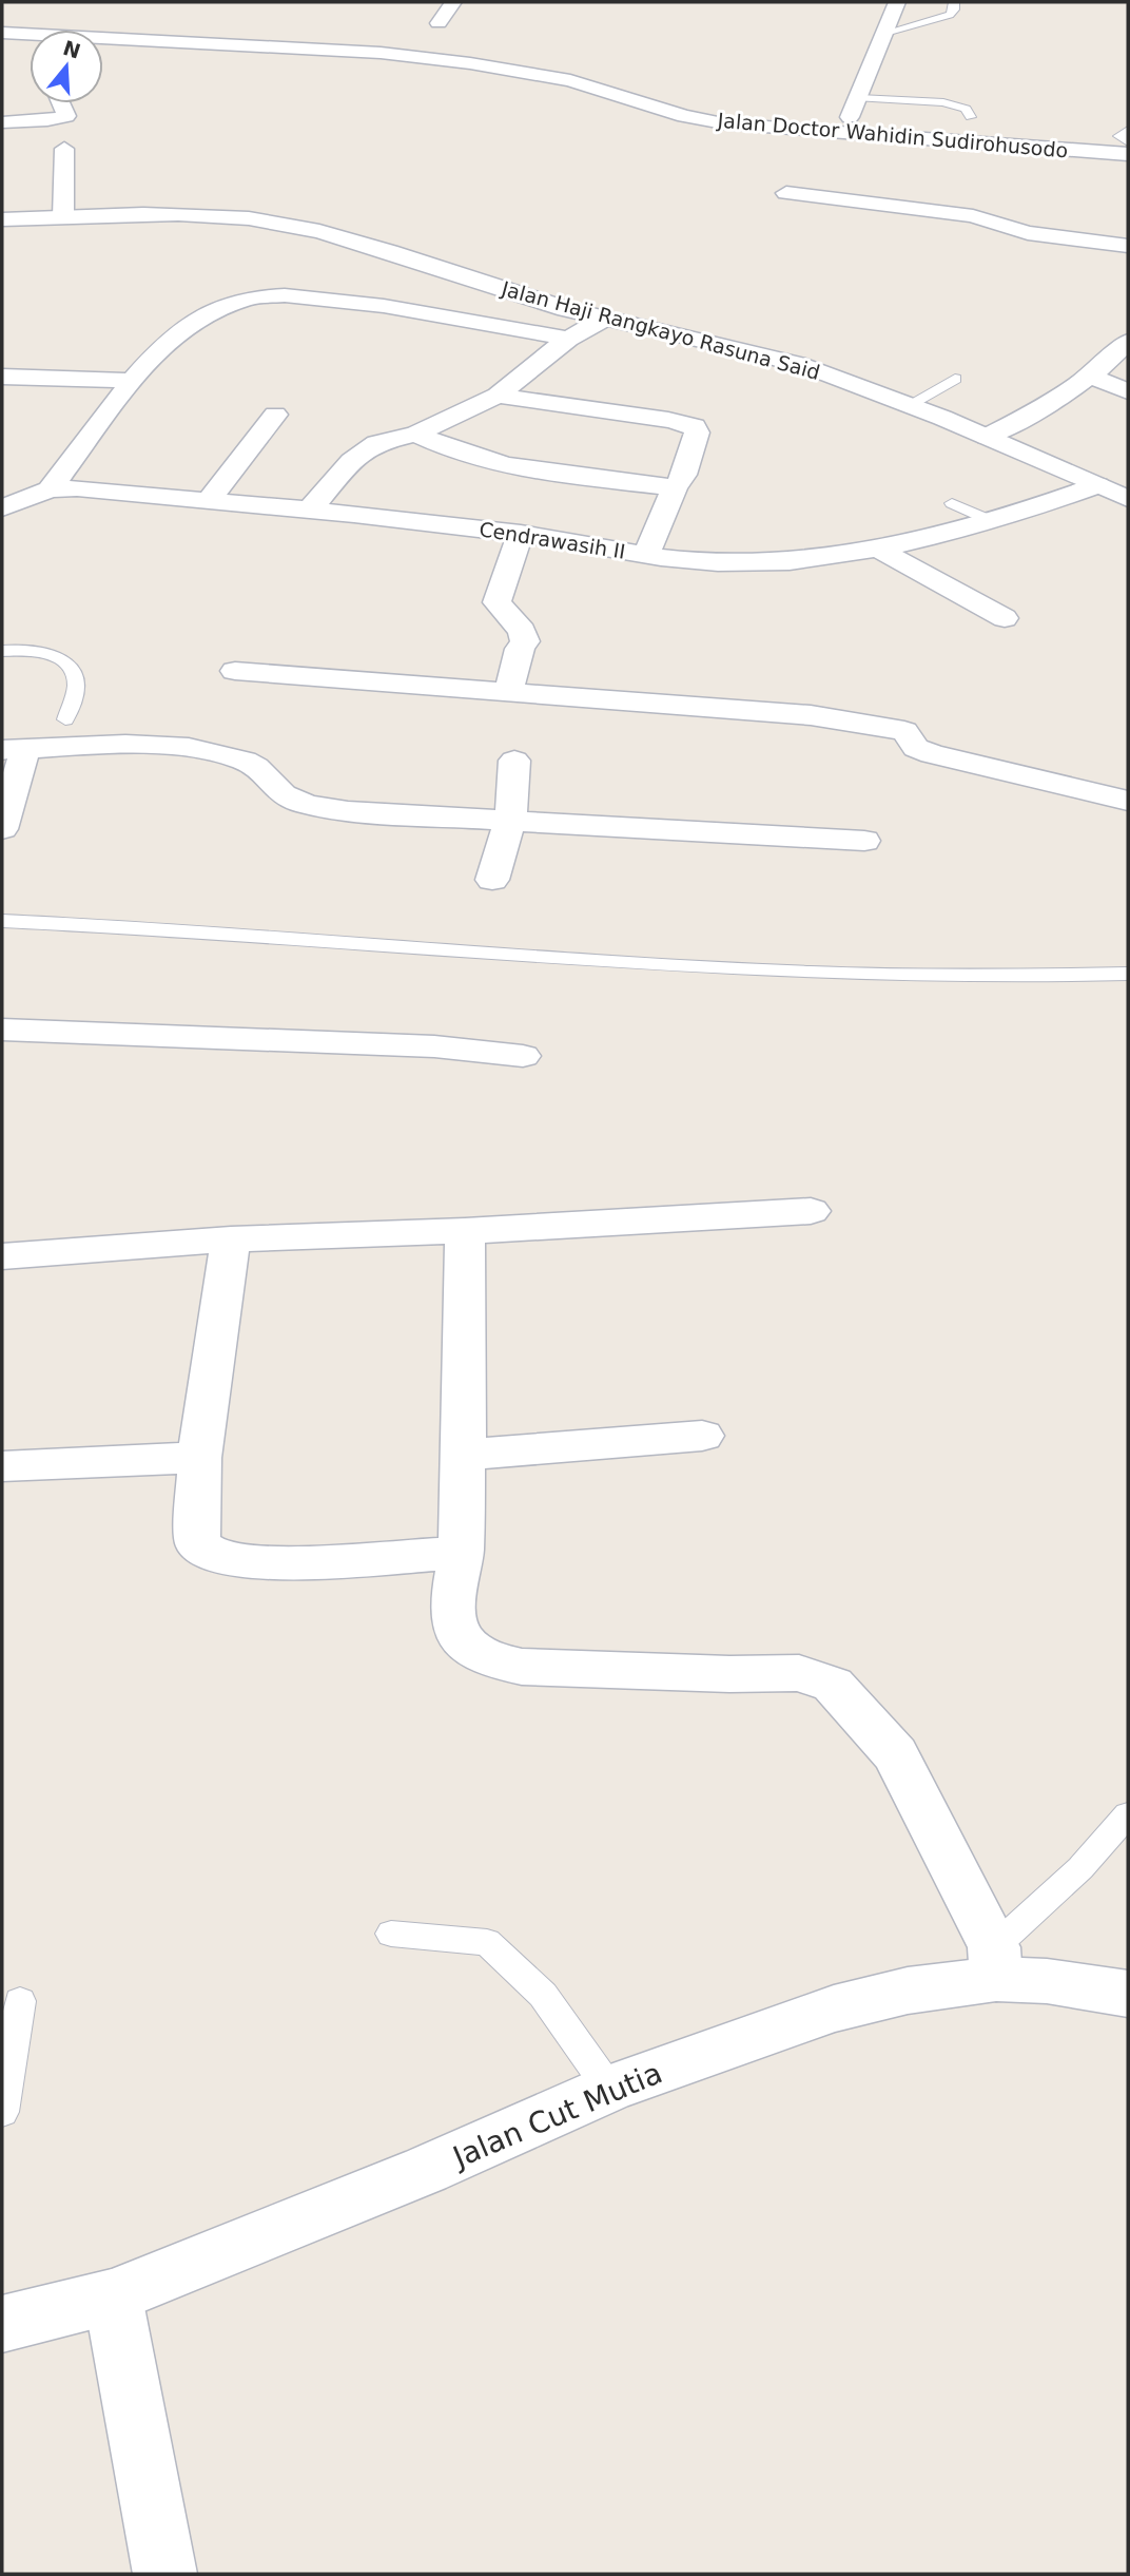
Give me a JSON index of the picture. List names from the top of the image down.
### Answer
{
  "streets": {
    "street": [
      "Jalan Doctor Wahidin Sudirohusodo",
      "Jalan Haji Rangkayo Rasuna Said",
      "Cendrawasih II",
      "Jalan Cut Mutia"
    ]
  },
  "crossings": [
    ["Jalan Haji Rangkayo Rasuna Said", "Cendrawasih II"]
  ],
  "north": "top"
}
